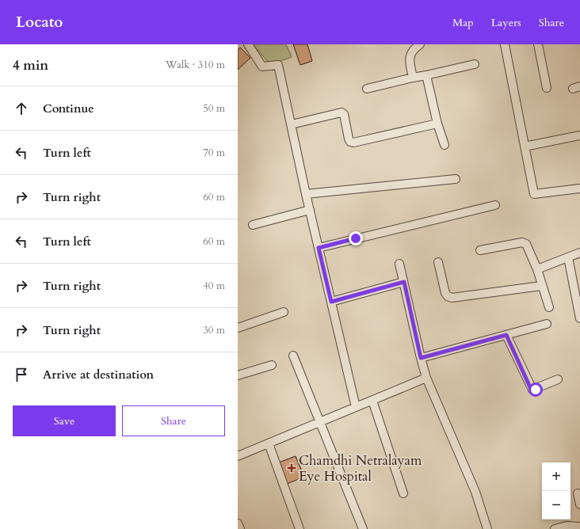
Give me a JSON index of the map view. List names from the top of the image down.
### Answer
{
  "places": {
    "health": ["Chamdhi Netralayam Eye Hospital"]
  },
  "page": {
    "header": "Locato",
    "nav": ["Map", "Layers", "Share"],
    "heading": ["4 min", "Walk · 310 m"],
    "list": [
      ["Continue", "50 m"],
      ["Turn left", "70 m"],
      ["Turn right", "60 m"],
      ["Turn left", "60 m"],
      ["Turn right", "40 m"],
      ["Turn right", "30 m"],
      "Arrive at destination"
    ],
    "buttons": ["Save", "Share"],
    "map_buttons": ["+", "−"]
  }
}
